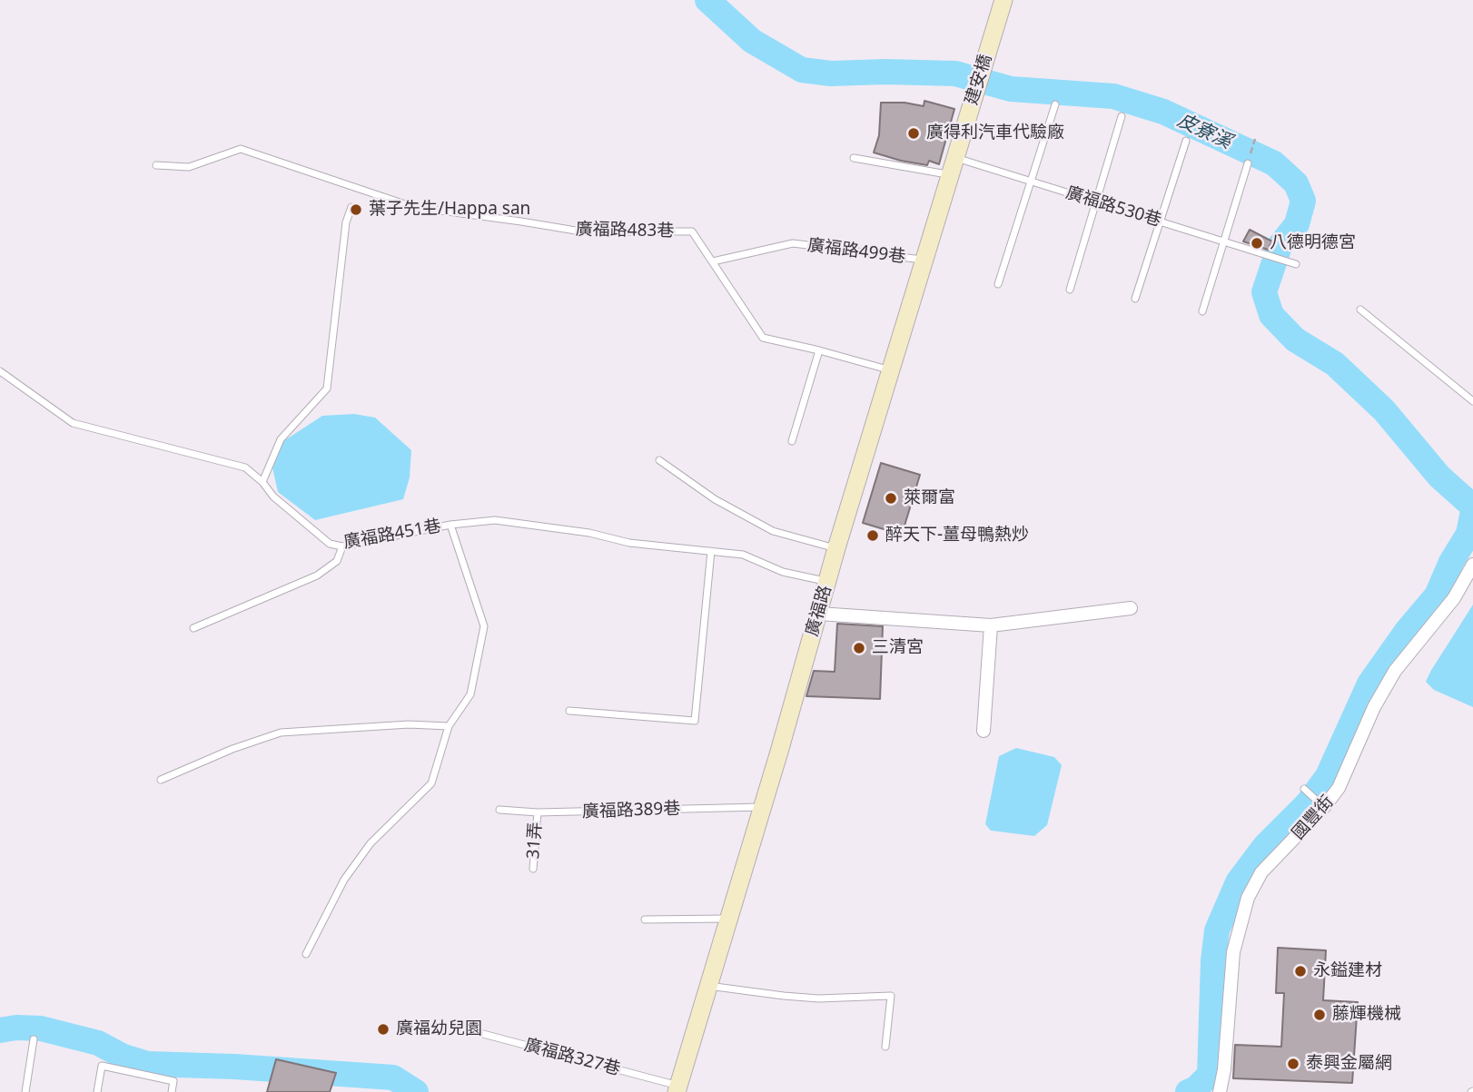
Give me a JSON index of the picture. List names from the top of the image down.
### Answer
{
  "streets": {
    "street": ["建安橋", "廣福路", "國豐街"],
    "lane": [
      "廣福路530巷",
      "廣福路483巷",
      "廣福路499巷",
      "廣福路451巷",
      "廣福路389巷",
      "31弄",
      "廣福路327巷"
    ]
  },
  "crossings": [
    ["建安橋", "廣福路"],
    ["廣福路530巷", "廣福路"],
    ["廣福路483巷", "廣福路499巷"],
    ["廣福路483巷", "廣福路"],
    ["廣福路499巷", "廣福路"],
    ["廣福路451巷", "廣福路"],
    ["廣福路", "廣福路389巷"],
    ["廣福路", "廣福路327巷"],
    ["廣福路389巷", "31弄"]
  ],
  "water": ["皮寮溪"],
  "places": [
    "廣得利汽車代驗廠",
    "葉子先生/Happa san",
    "八德明德宮",
    "萊爾富",
    "醉天下-薑母鴨熱炒",
    "三清宮",
    "永鎰建材",
    "藤輝機械",
    "廣福幼兒園",
    "泰興金屬網"
  ]
}
